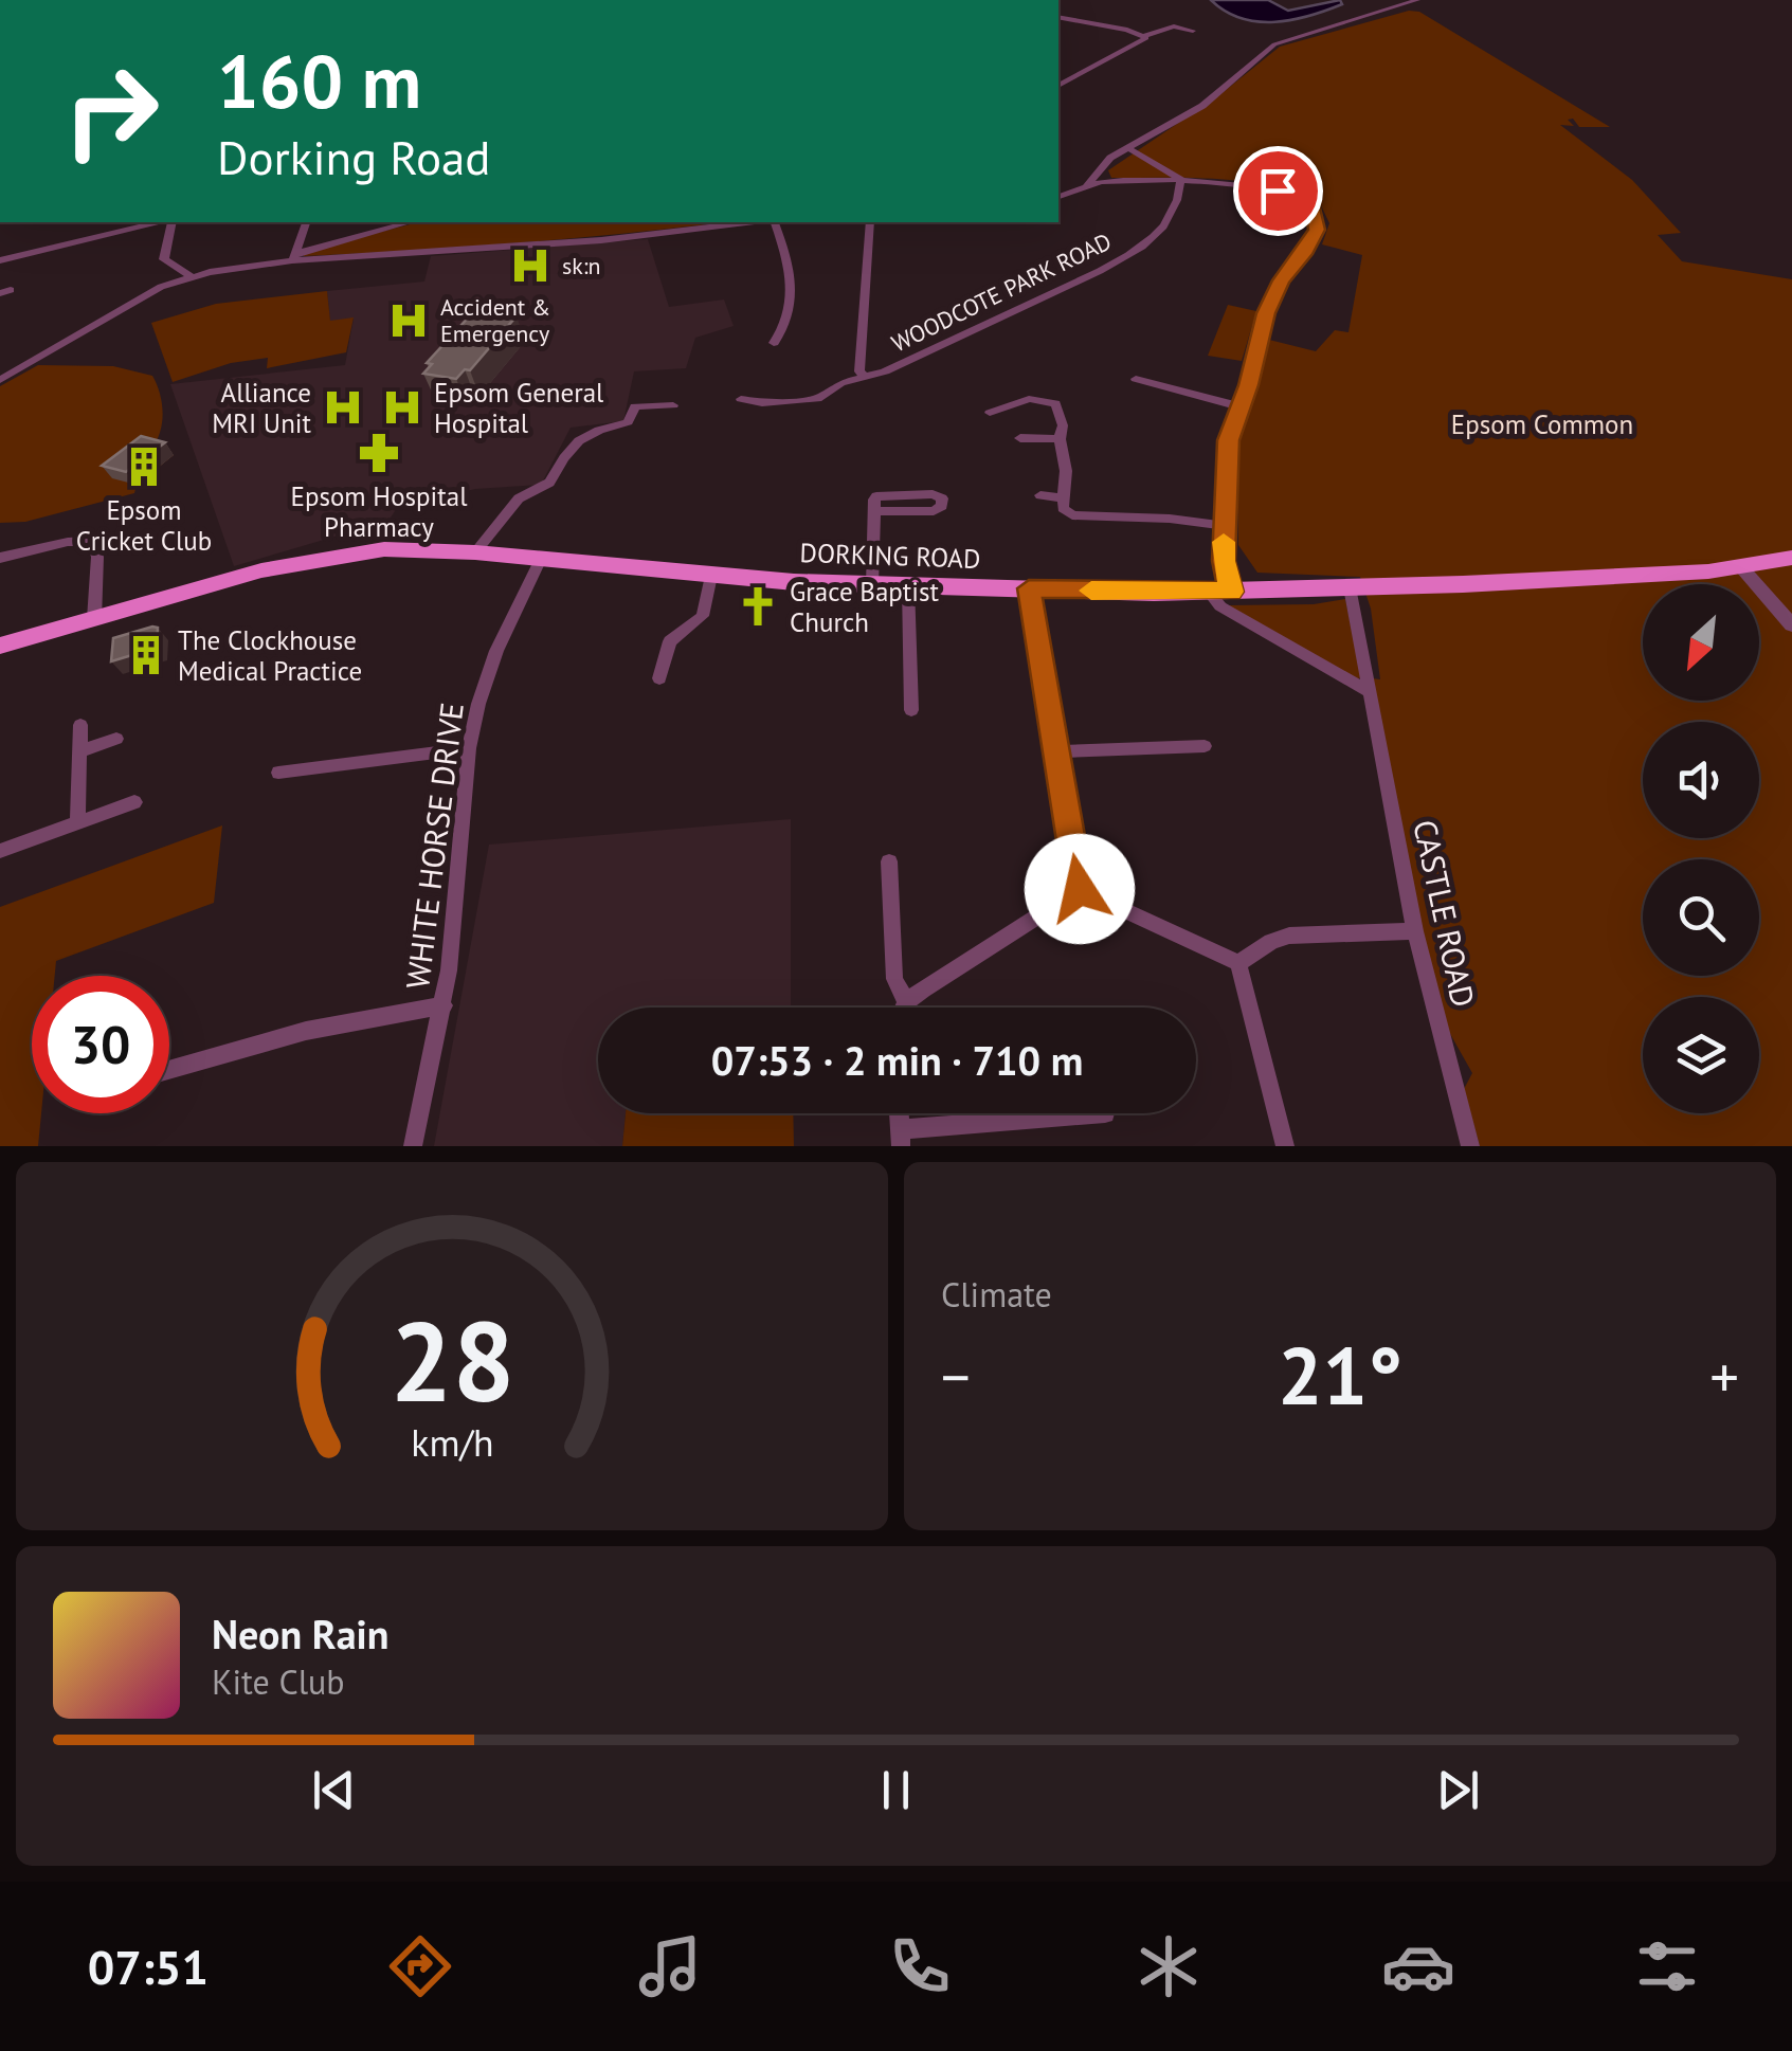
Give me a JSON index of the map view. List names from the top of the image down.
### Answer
{
  "streets": {
    "highway": ["DORKING ROAD"],
    "street": ["WOODCOTE PARK ROAD", "WHITE HORSE DRIVE", "CASTLE ROAD"]
  },
  "crossings": [
    ["DORKING ROAD", "WHITE HORSE DRIVE"],
    ["DORKING ROAD", "CASTLE ROAD"]
  ],
  "parks": ["Epsom Common"],
  "places": {
    "hospital": [
      "sk:n",
      "Accident & Emergency",
      "Alliance MRI Unit",
      "Epsom General Hospital"
    ],
    "pharmacy": ["Epsom Hospital Pharmacy"],
    "building": ["Epsom Cricket Club", "The Clockhouse Medical Practice"],
    "church": ["Grace Baptist Church"]
  },
  "north": "bottom left",
  "page": {
    "turn": ["160 m", "Dorking Road"],
    "limit": "30",
    "trip": "07:53 · 2 min · 710 m",
    "tile": "Climate",
    "heat": ["−", "21°", "+"],
    "song": ["Neon Rain", "Kite Club"],
    "tabs": "07:51",
    "gauge": ["28", "km/h"]
  }
}
